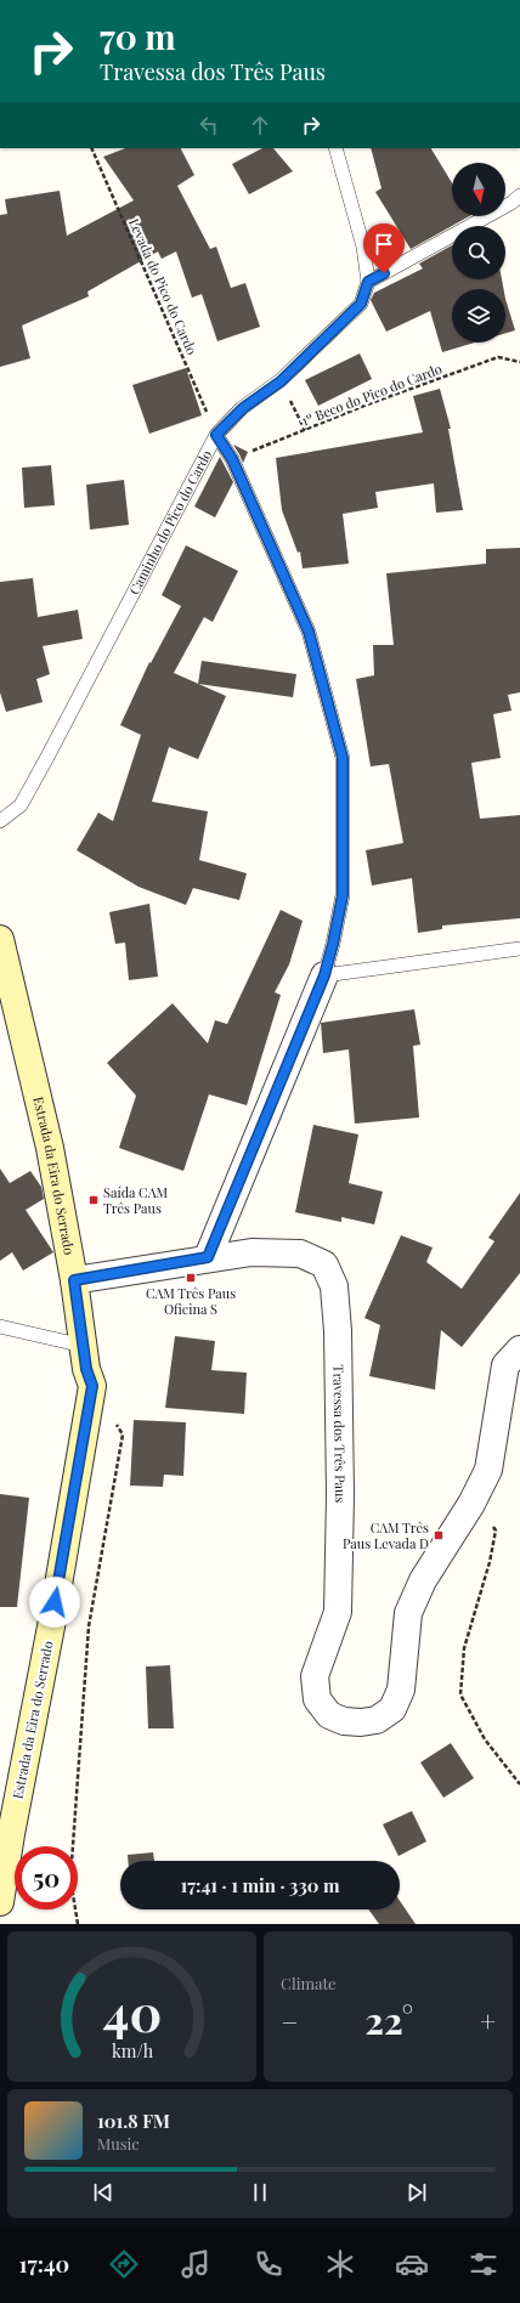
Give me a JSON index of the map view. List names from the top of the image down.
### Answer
{
  "streets": {
    "main road": ["Estrada da Eira do Serrado"],
    "street": ["Travessa dos Três Paus"],
    "lane": ["Caminho do Pico do Cardo"],
    "path": ["Levada do Pico do Cardo", "1º Beco do Pico do Cardo"]
  },
  "crossings": [
    ["Levada do Pico do Cardo", "Caminho do Pico do Cardo"],
    ["Estrada da Eira do Serrado", "Travessa dos Três Paus"]
  ],
  "places": {
    "transit": ["Saída CAM Três Paus", "CAM Três Paus Oficina S", "CAM Três Paus Levada D"]
  },
  "north": "bottom",
  "page": {
    "turn": ["70 m", "Travessa dos Três Paus"],
    "limit": "50",
    "trip": "17:41 · 1 min · 330 m",
    "tile": "Climate",
    "heat": ["−", "22°", "+"],
    "song": ["101.8 FM", "Music"],
    "tabs": "17:40",
    "gauge": ["40", "km/h"]
  }
}
